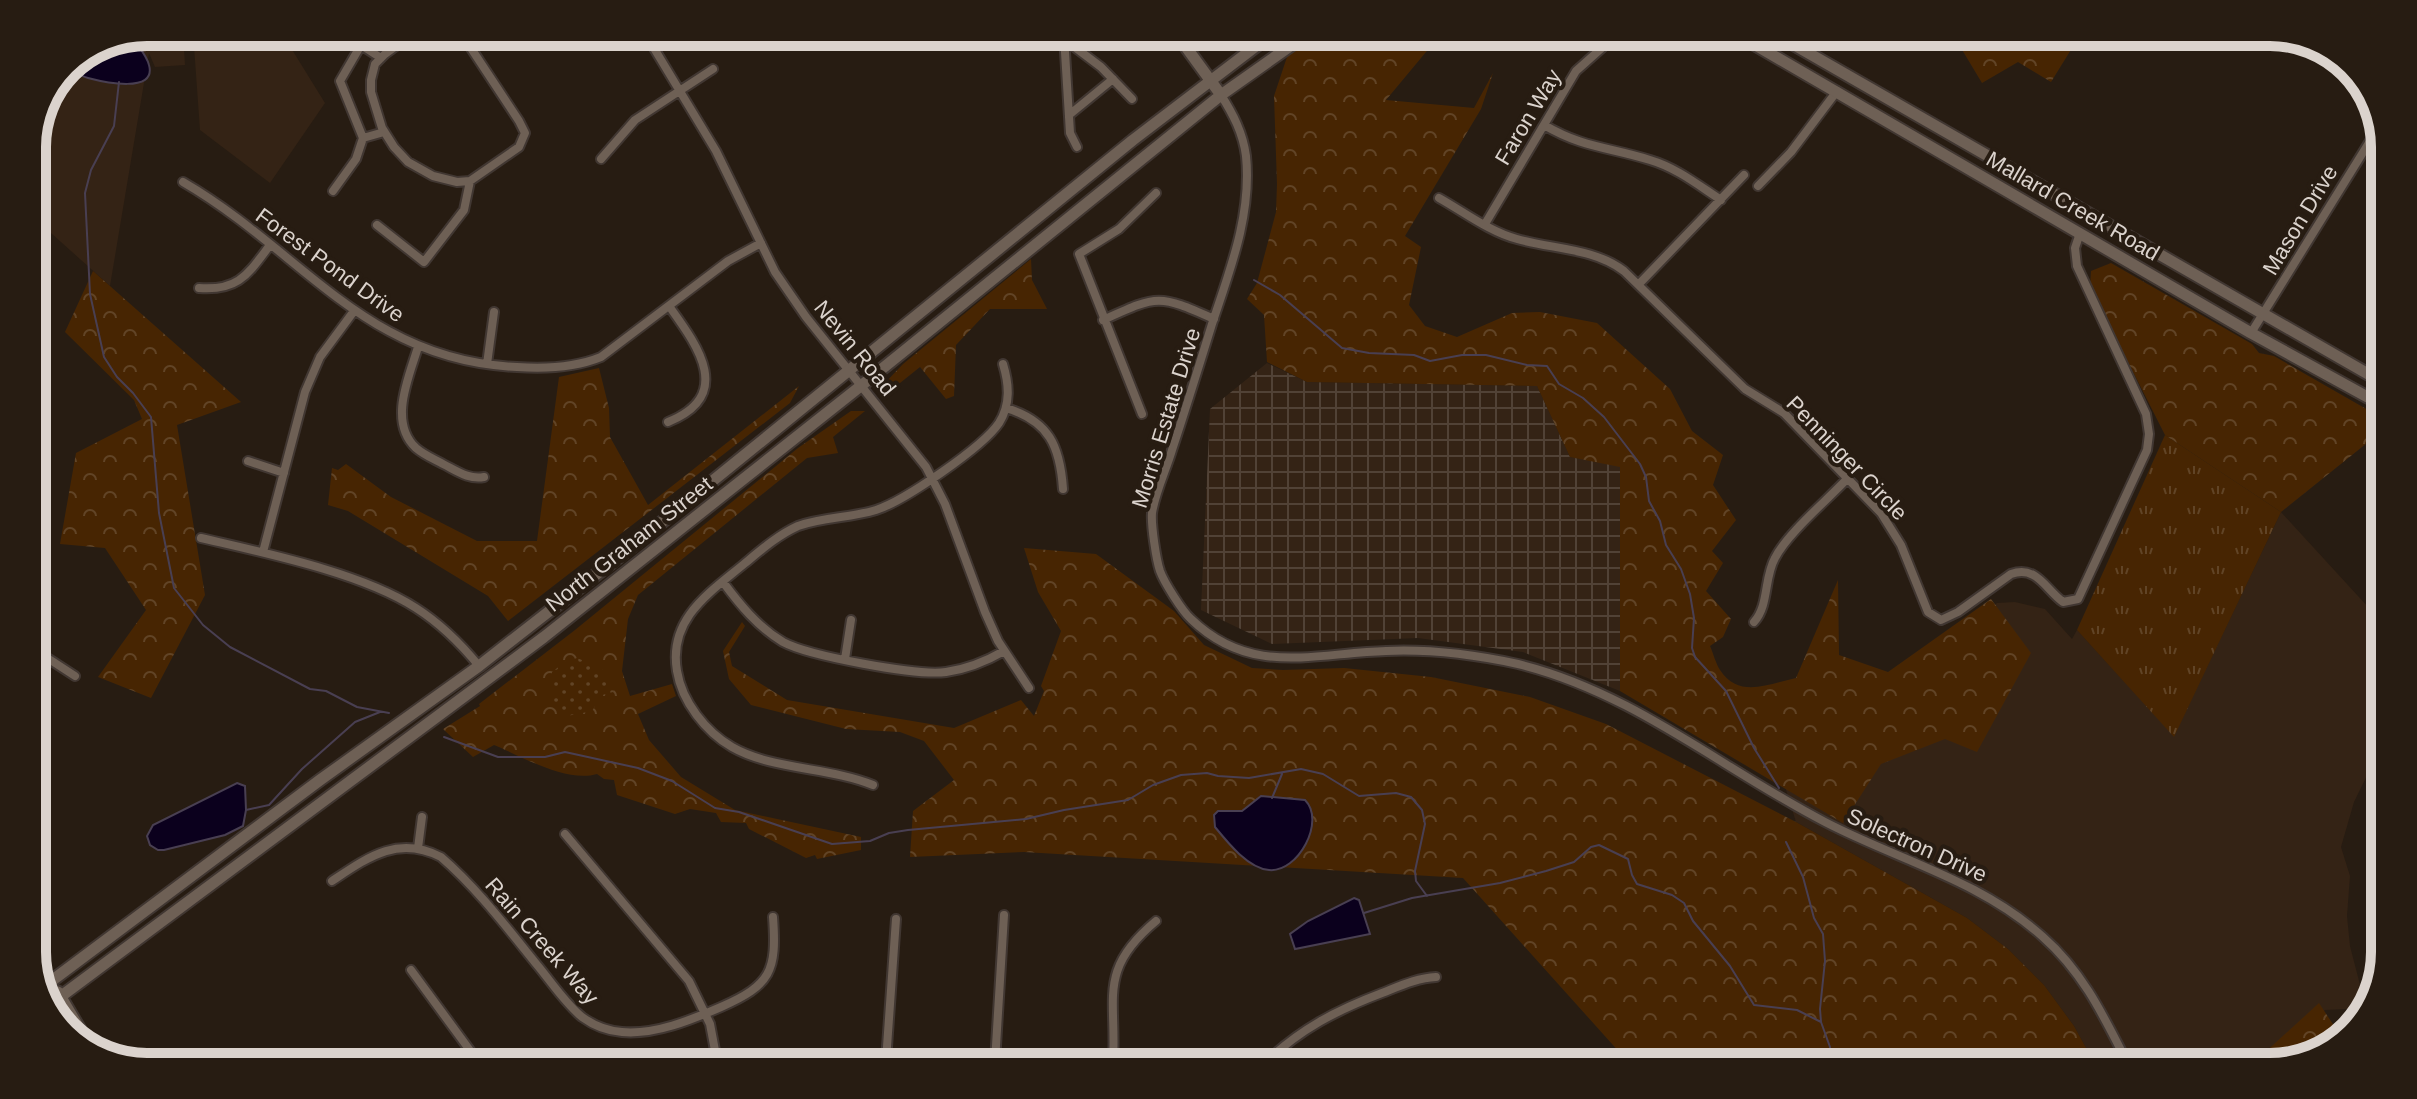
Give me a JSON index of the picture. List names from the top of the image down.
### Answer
{
  "streets": {
    "main road": ["Mallard Creek Road", "North Graham Street"],
    "street": [
      "Faron Way",
      "Mason Drive",
      "Forest Pond Drive",
      "Nevin Road",
      "Morris Estate Drive",
      "Penninger Circle",
      "Solectron Drive",
      "Rain Creek Way"
    ]
  },
  "crossings": [
    ["Faron Way", "Penninger Circle"],
    ["Mallard Creek Road", "Mason Drive"],
    ["Mallard Creek Road", "Penninger Circle"],
    ["Forest Pond Drive", "Nevin Road"],
    ["Nevin Road", "North Graham Street"],
    ["Morris Estate Drive", "North Graham Street"],
    ["Morris Estate Drive", "Solectron Drive"]
  ]
}
